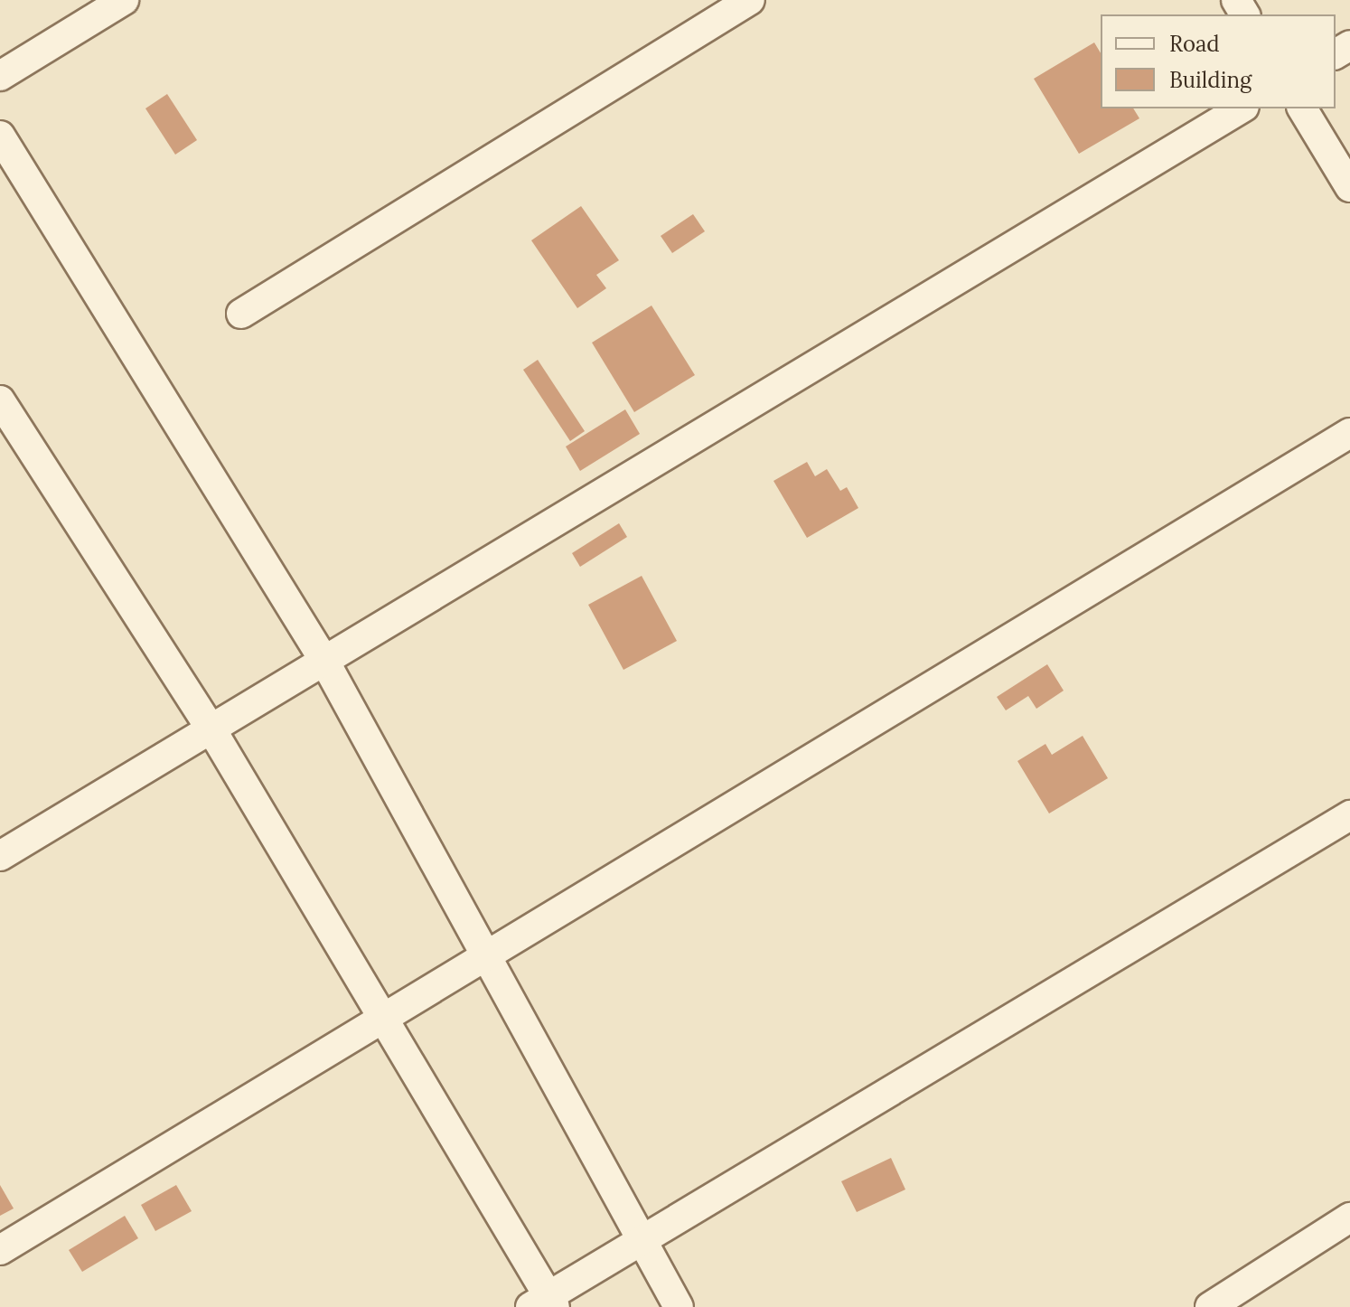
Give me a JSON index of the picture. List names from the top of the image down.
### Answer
{
  "legend": ["Road", "Building"]
}
